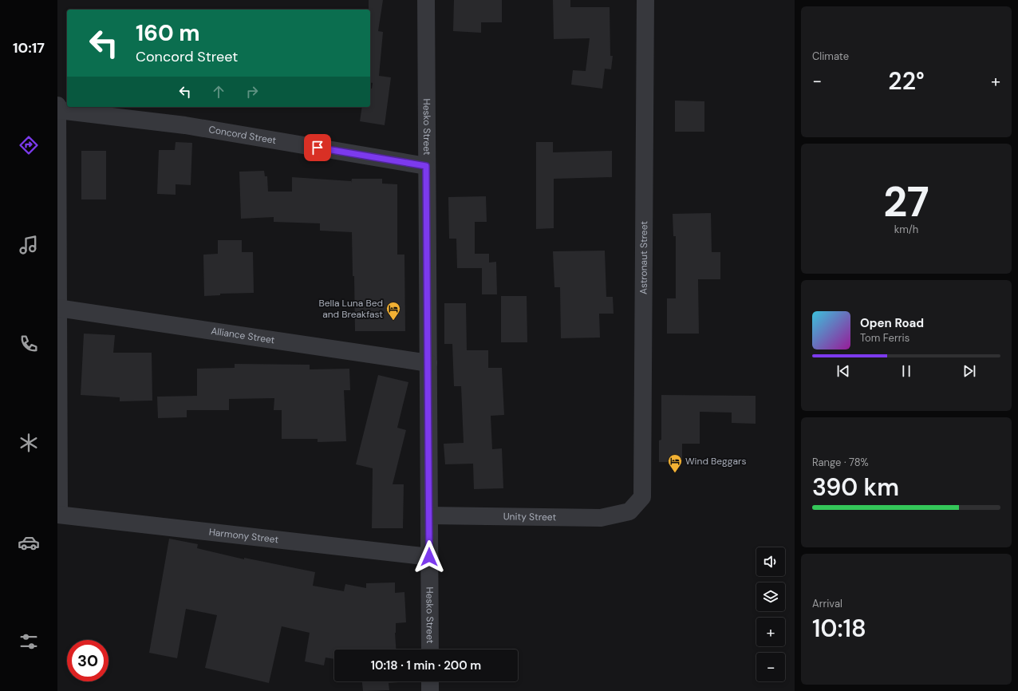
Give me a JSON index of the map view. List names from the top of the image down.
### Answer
{
  "streets": {
    "street": [
      "Hesko Street",
      "Concord Street",
      "Astronaut Street",
      "Alliance Street",
      "Unity Street",
      "Harmony Street"
    ]
  },
  "crossings": [
    ["Hesko Street", "Concord Street"],
    ["Hesko Street", "Alliance Street"],
    ["Hesko Street", "Unity Street"],
    ["Hesko Street", "Harmony Street"],
    ["Astronaut Street", "Unity Street"]
  ],
  "places": {
    "hotel": ["Bella Luna Bed and Breakfast", "Wind Beggars"]
  },
  "page": {
    "tabs": "10:17",
    "tile": [
      "Climate",
      ["27", "km/h"],
      ["Range · 78%", "390 km"],
      ["Arrival", "10:18"]
    ],
    "turn": ["160 m", "Concord Street"],
    "heat": ["−", "22°", "+"],
    "song": ["Open Road", "Tom Ferris"],
    "map_buttons": ["+", "−"],
    "limit": "30",
    "trip": "10:18 · 1 min · 200 m"
  }
}
